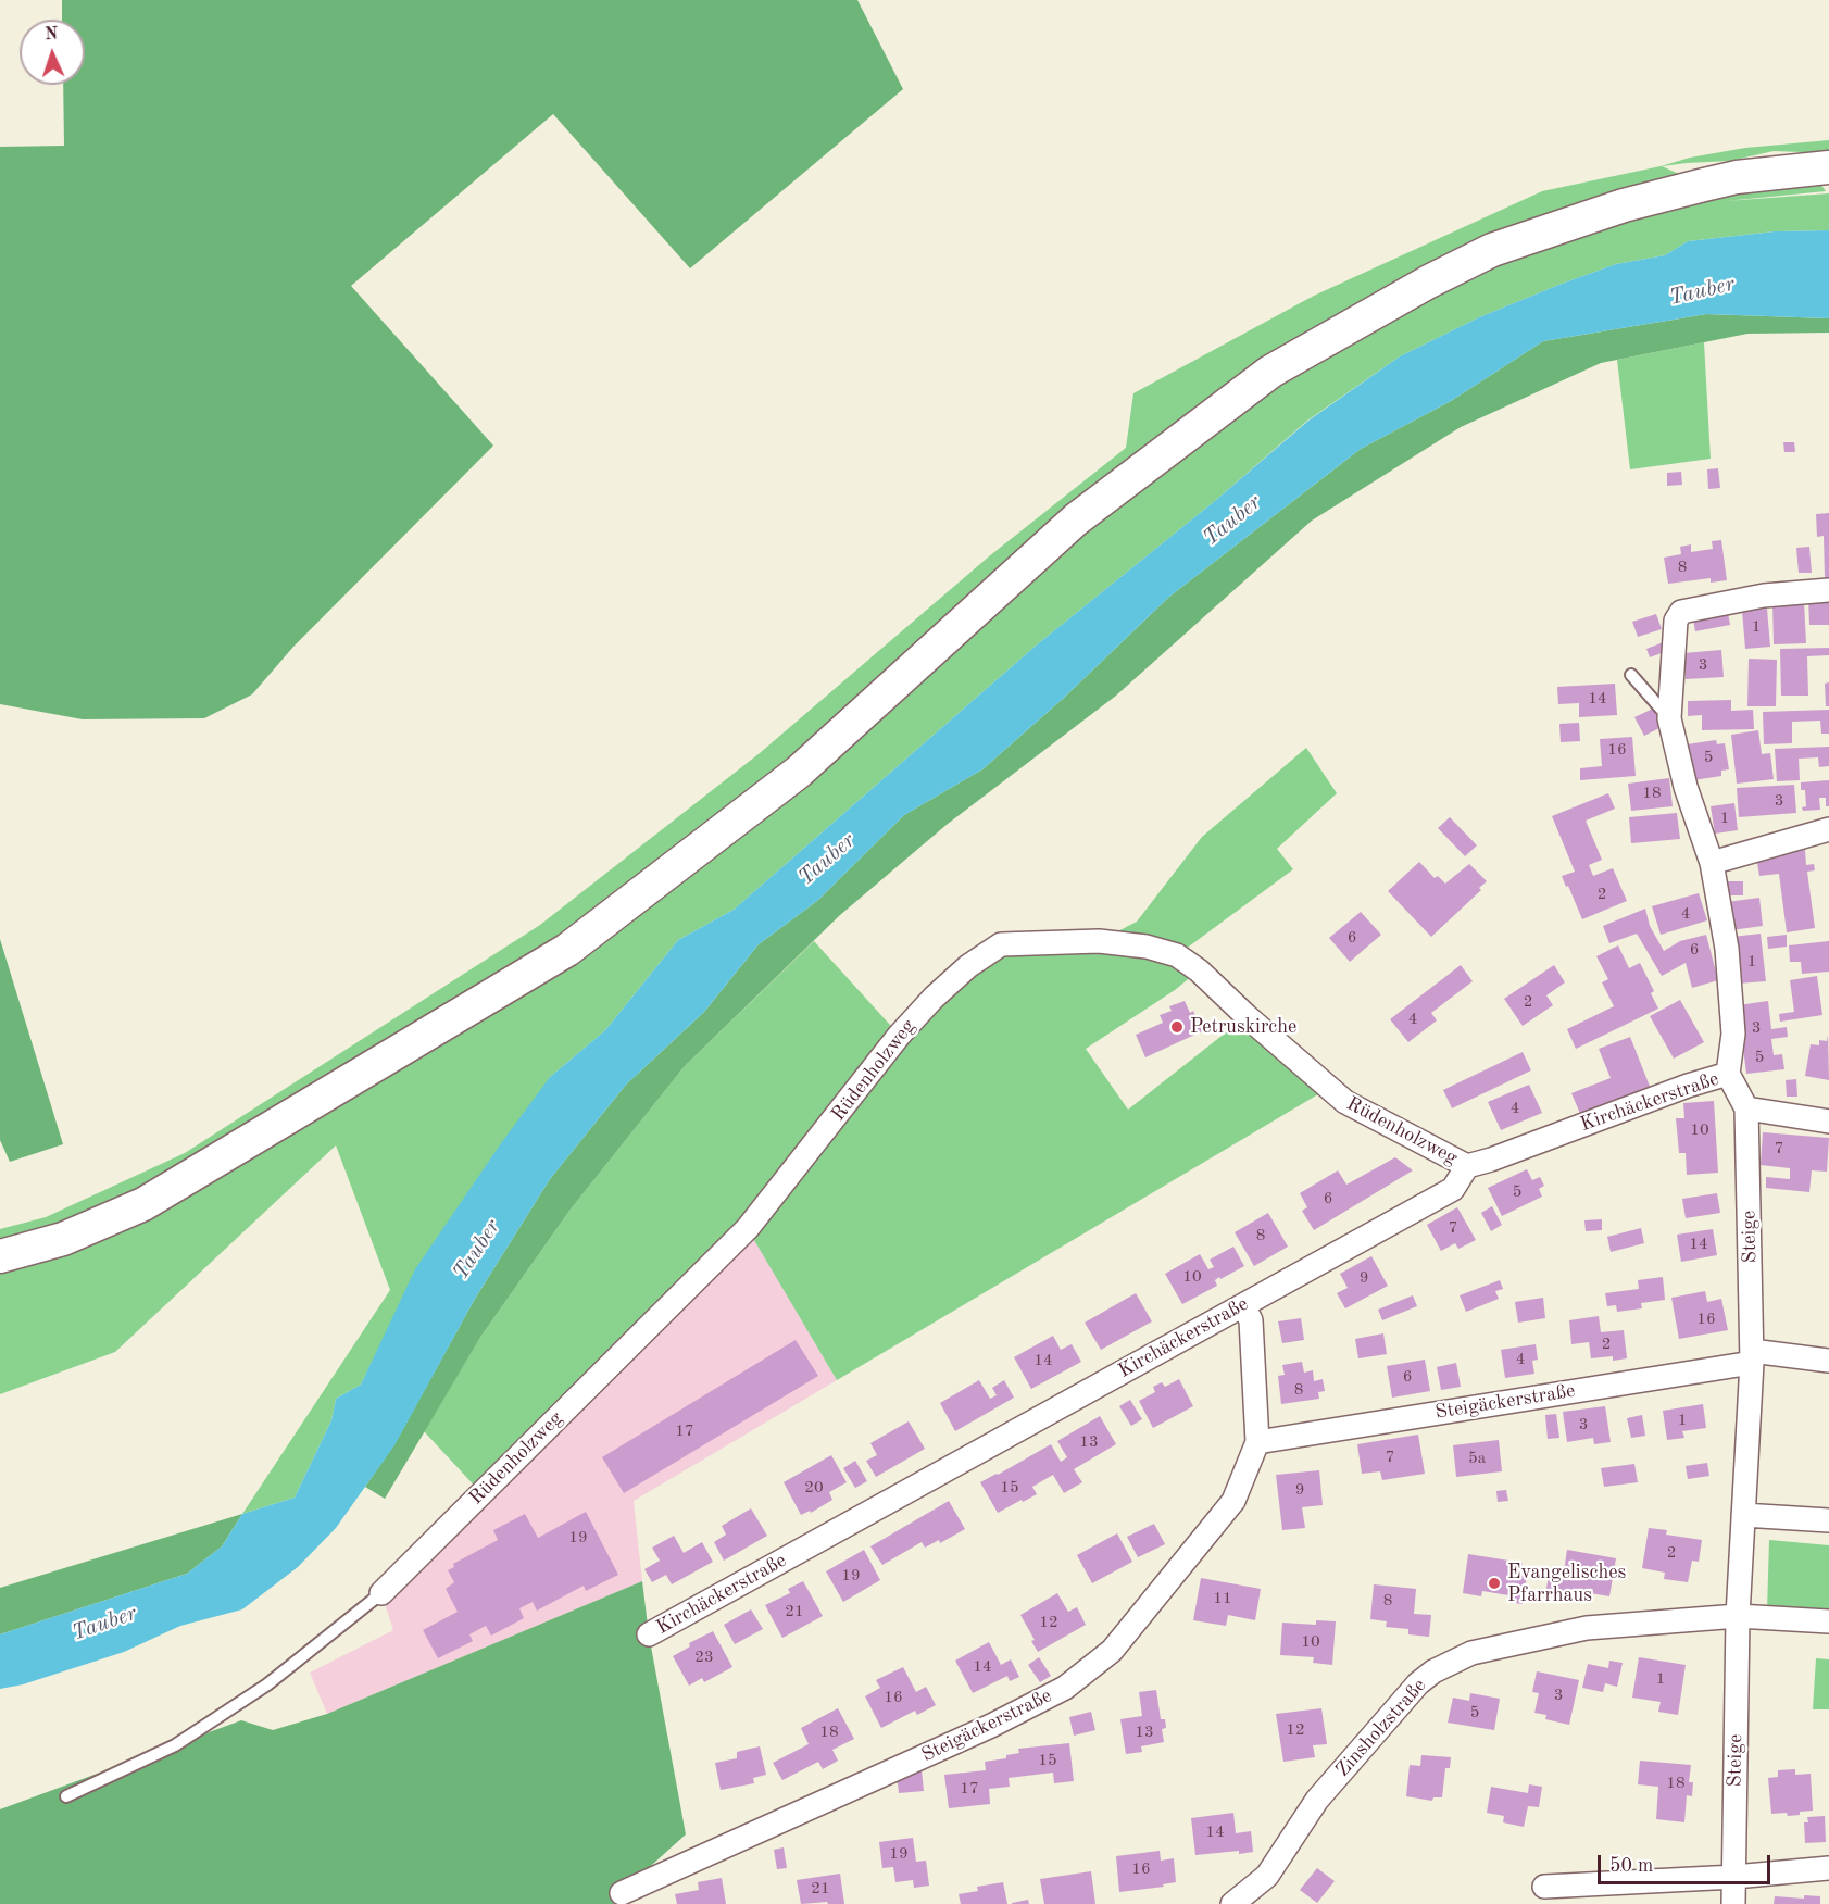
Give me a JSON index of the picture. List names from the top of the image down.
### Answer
{
  "streets": {
    "street": [
      "Rüdenholzweg",
      "Kirchäckerstraße",
      "Steige",
      "Steigäckerstraße",
      "Zinsholzstraße"
    ]
  },
  "crossings": [
    ["Rüdenholzweg", "Kirchäckerstraße"],
    ["Kirchäckerstraße", "Steige"],
    ["Kirchäckerstraße", "Steigäckerstraße"],
    ["Steige", "Steigäckerstraße"],
    ["Steige", "Zinsholzstraße"]
  ],
  "water": ["Tauber"],
  "places": ["Petruskirche", "Evangelisches Pfarrhaus"],
  "house_numbers": [
    "8",
    "1",
    "3",
    "14",
    "16",
    "5",
    "18",
    "3",
    "1",
    "2",
    "4",
    "6",
    "6",
    "1",
    "2",
    "4",
    "3",
    "5",
    "4",
    "10",
    "7",
    "5",
    "6",
    "7",
    "8",
    "14",
    "10",
    "9",
    "16",
    "2",
    "4",
    "14",
    "6",
    "8",
    "1",
    "3",
    "17",
    "13",
    "7",
    "5a",
    "20",
    "15",
    "9",
    "19",
    "2",
    "19",
    "11",
    "8",
    "21",
    "12",
    "10",
    "23",
    "14",
    "1",
    "3",
    "16",
    "5",
    "12",
    "18",
    "13",
    "15",
    "18",
    "17",
    "14",
    "19",
    "16",
    "21"
  ],
  "scale_bar": "50 m",
  "north": "top"
}
